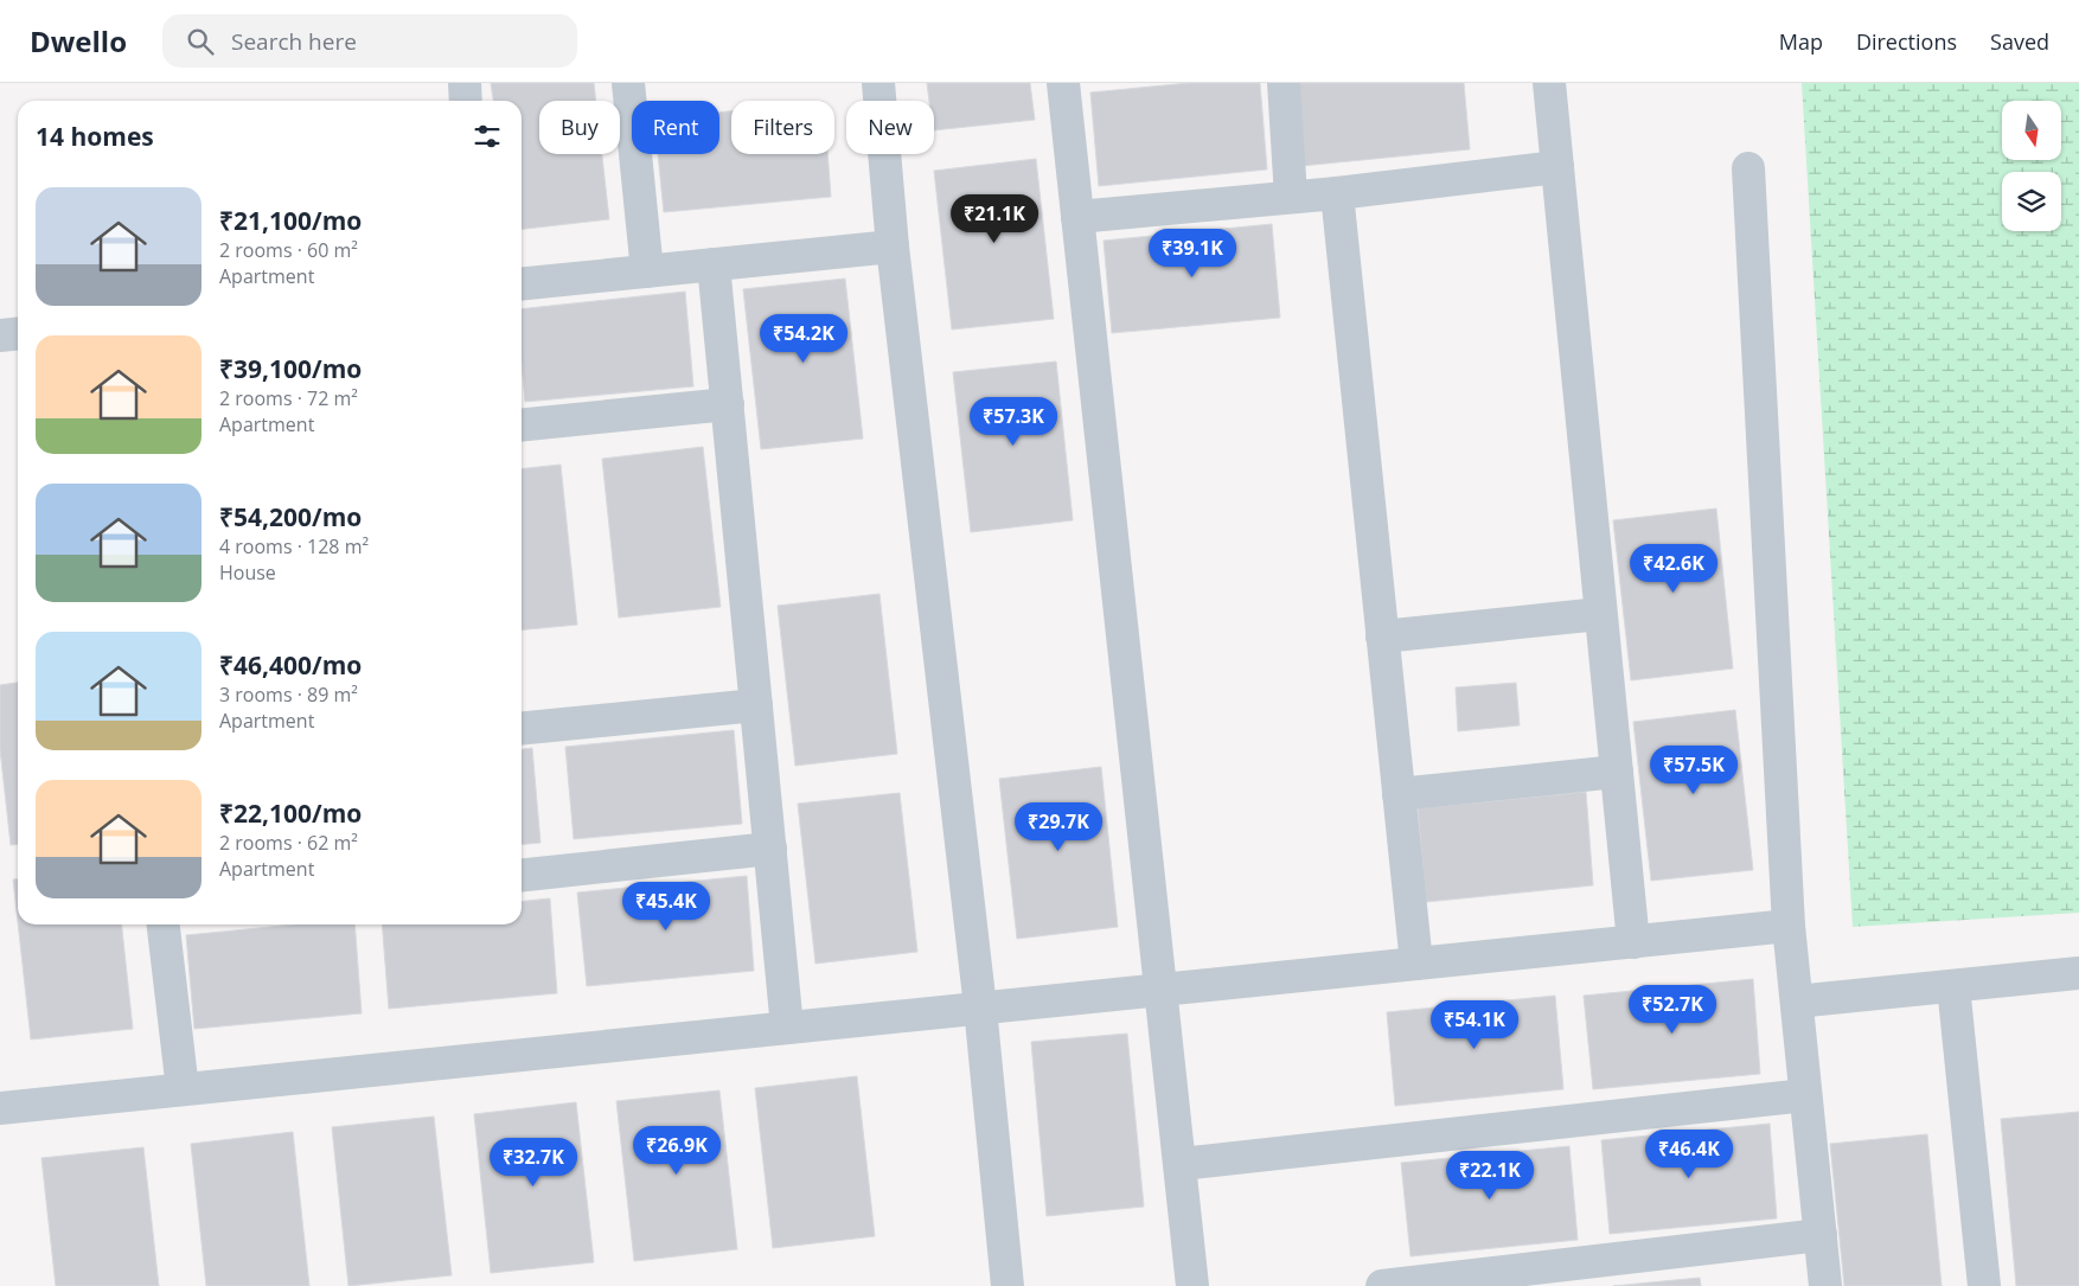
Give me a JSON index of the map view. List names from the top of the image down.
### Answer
{
  "north": "bottom",
  "page": {
    "header": "Dwello",
    "search": "Search here",
    "nav": ["Map", "Directions", "Saved"],
    "chip": [
      "Buy",
      "Rent",
      "Filters",
      "New"
    ],
    "heading": "14 homes",
    "list": [
      {
        "name": "₹21,100/mo",
        "note": "2 rooms · 60 m² · Apartment"
      },
      {
        "name": "₹39,100/mo",
        "note": "2 rooms · 72 m² · Apartment"
      },
      {
        "name": "₹54,200/mo",
        "note": "4 rooms · 128 m² · House"
      },
      {
        "name": "₹46,400/mo",
        "note": "3 rooms · 89 m² · Apartment"
      },
      {
        "name": "₹22,100/mo",
        "note": "2 rooms · 62 m² · Apartment"
      }
    ],
    "price": [
      "₹21.1K",
      "₹39.1K",
      "₹54.2K",
      "₹57.3K",
      "₹42.6K",
      "₹57.5K",
      "₹29.7K",
      "₹45.4K",
      "₹52.7K",
      "₹54.1K",
      "₹26.9K",
      "₹46.4K",
      "₹32.7K",
      "₹22.1K"
    ]
  }
}
